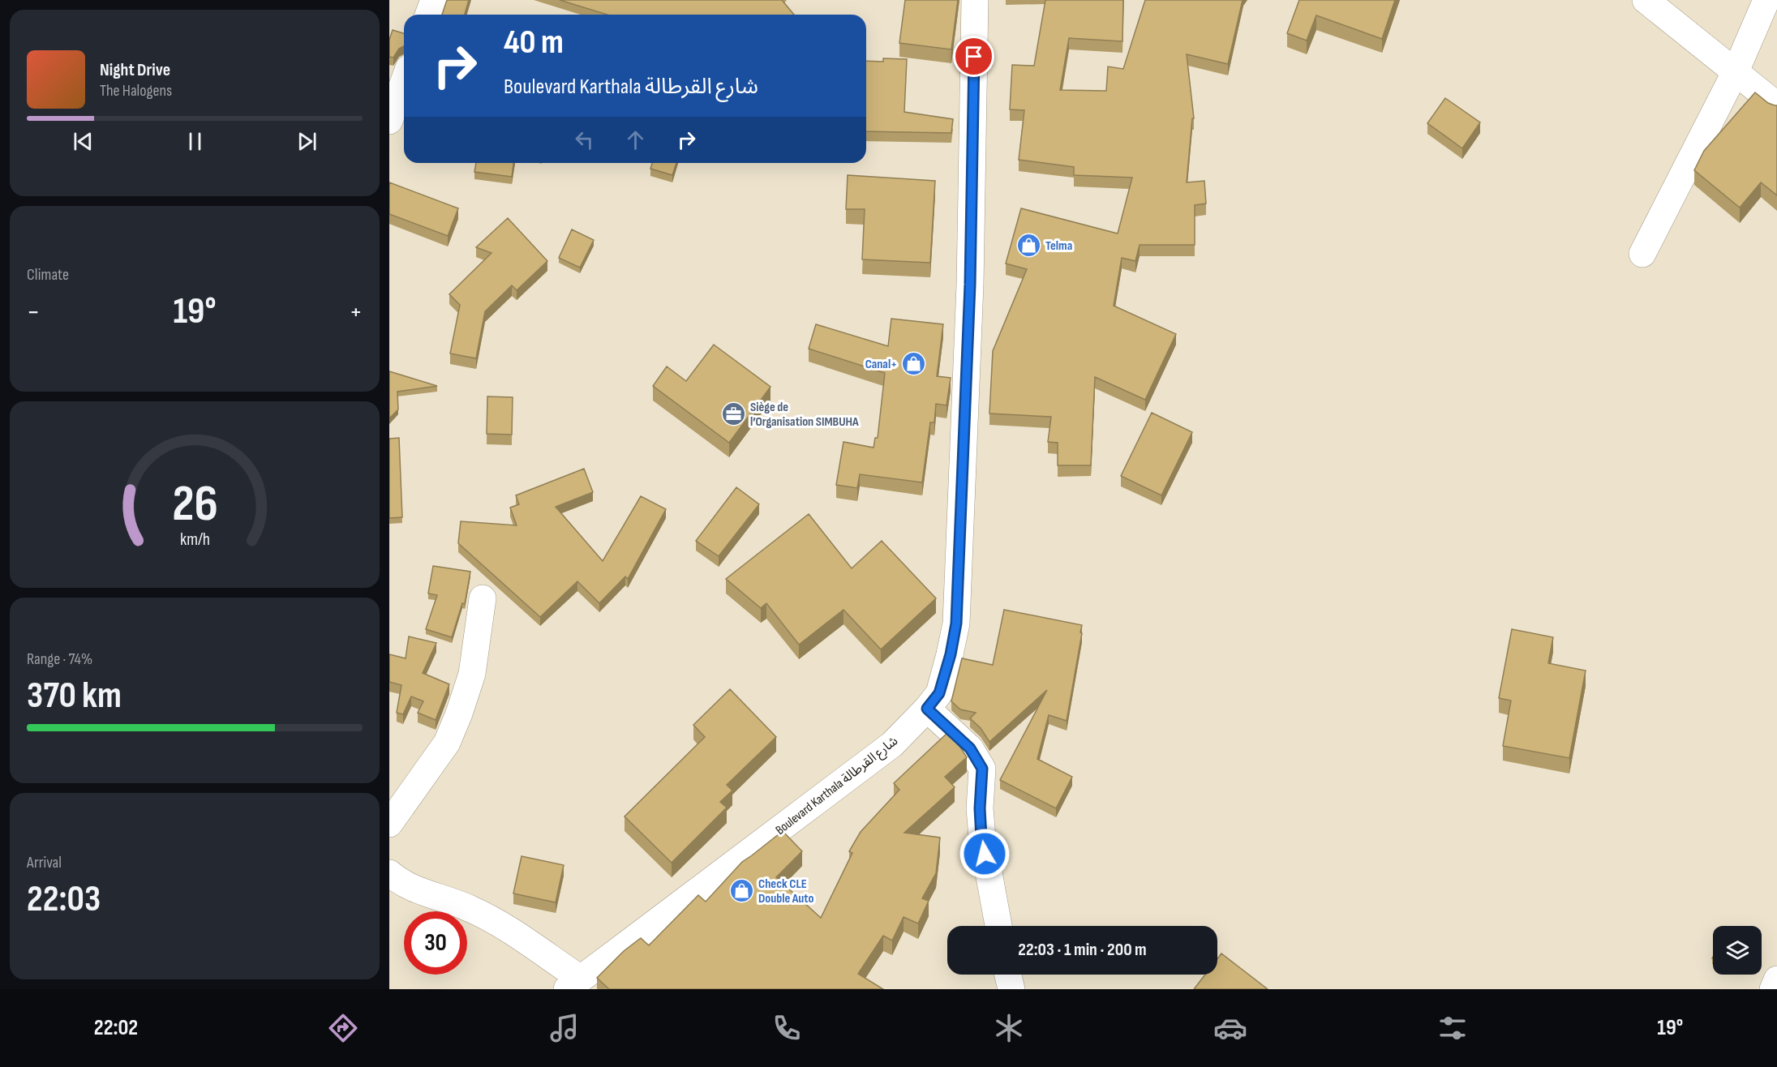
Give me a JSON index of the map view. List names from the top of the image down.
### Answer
{
  "streets": {
    "street": ["Boulevard Karthala شارع القرطالة"]
  },
  "places": {
    "shop": ["Telma", "Canal+", "Check CLE Double Auto"],
    "office": ["Siège de l’Organisation SIMBUHA"]
  },
  "page": {
    "turn": ["40 m", "Boulevard Karthala شارع القرطالة"],
    "song": ["Night Drive", "The Halogens"],
    "tile": [
      "Climate",
      ["Range · 74%", "370 km"],
      ["Arrival", "22:03"]
    ],
    "heat": ["−", "19°", "+"],
    "limit": "30",
    "trip": "22:03 · 1 min · 200 m",
    "tabs": ["22:02", "19°"],
    "gauge": ["26", "km/h"]
  }
}
